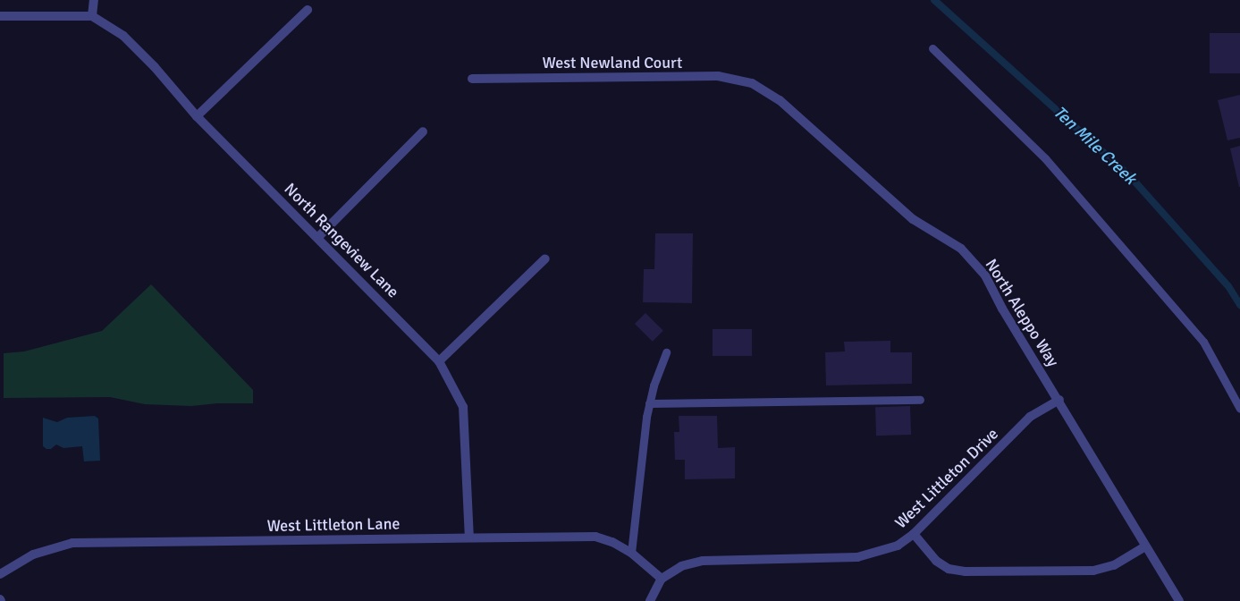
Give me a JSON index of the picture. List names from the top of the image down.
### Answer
{
  "streets": {
    "street": [
      "West Newland Court",
      "North Rangeview Lane",
      "North Aleppo Way",
      "West Littleton Drive",
      "West Littleton Lane"
    ]
  },
  "crossings": [
    ["West Newland Court", "North Aleppo Way"],
    ["North Rangeview Lane", "West Littleton Lane"],
    ["North Aleppo Way", "West Littleton Drive"],
    ["West Littleton Drive", "West Littleton Lane"]
  ],
  "water": ["Ten Mile Creek"]
}
